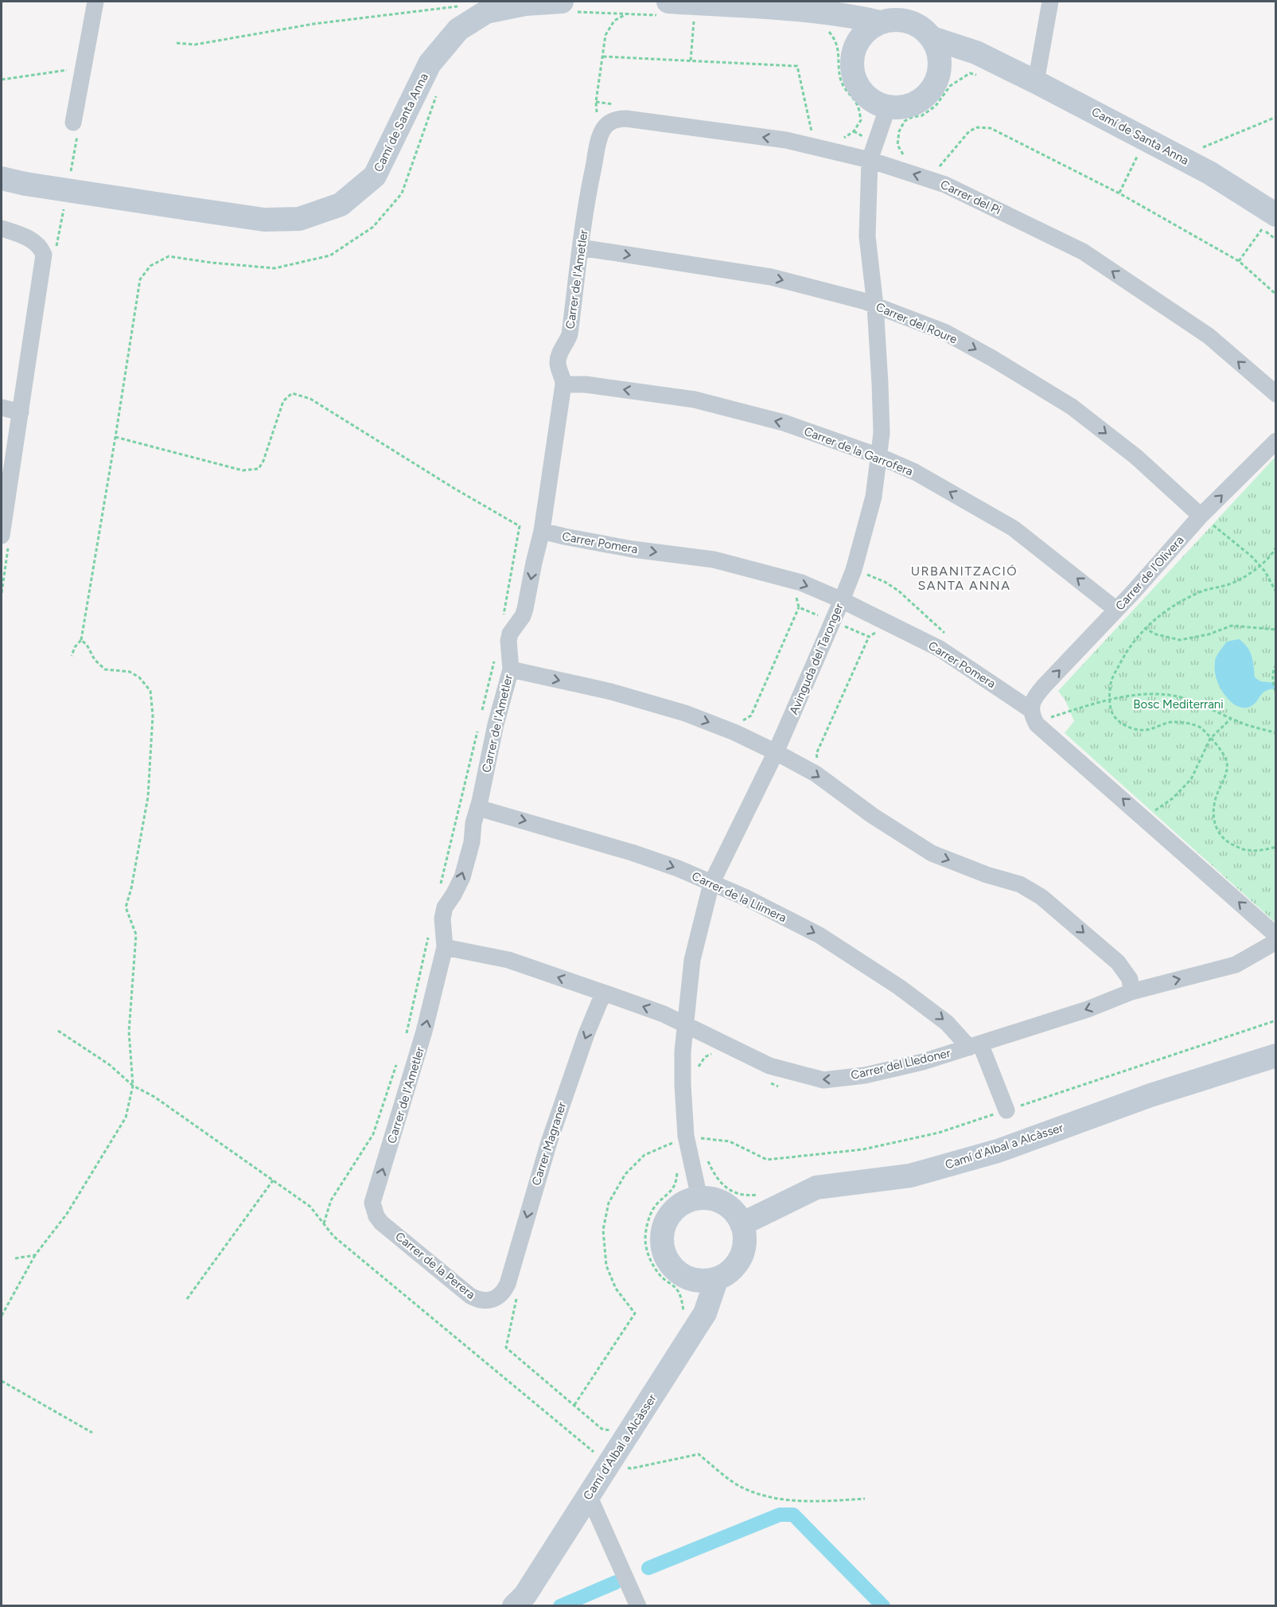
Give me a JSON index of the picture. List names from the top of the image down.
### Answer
{
  "streets": {
    "street": [
      "Camí de Santa Anna",
      "Carrer del Pi",
      "Carrer de l'Ametler",
      "Carrer del Roure",
      "Carrer de la Garrofera",
      "Carrer Pomera",
      "Carrer de l'Olivera",
      "Avinguda del Taronger",
      "Carrer de la Llimera",
      "Carrer del Lledoner",
      "Carrer Magraner",
      "Camí d'Albal a Alcàsser",
      "Carrer de la Perera"
    ]
  },
  "crossings": [
    ["Camí de Santa Anna", "Avinguda del Taronger"],
    ["Carrer del Pi", "Carrer de l'Ametler"],
    ["Carrer del Pi", "Avinguda del Taronger"],
    ["Carrer de l'Ametler", "Carrer del Roure"],
    ["Carrer de l'Ametler", "Carrer de la Garrofera"],
    ["Carrer de l'Ametler", "Carrer Pomera"],
    ["Carrer de l'Ametler", "Carrer de la Llimera"],
    ["Carrer de l'Ametler", "Carrer del Lledoner"],
    ["Carrer de l'Ametler", "Carrer de la Perera"],
    ["Carrer del Roure", "Carrer de l'Olivera"],
    ["Carrer del Roure", "Avinguda del Taronger"],
    ["Carrer de la Garrofera", "Carrer de l'Olivera"],
    ["Carrer de la Garrofera", "Avinguda del Taronger"],
    ["Carrer Pomera", "Carrer de l'Olivera"],
    ["Carrer Pomera", "Avinguda del Taronger"],
    ["Avinguda del Taronger", "Carrer de la Llimera"],
    ["Avinguda del Taronger", "Carrer del Lledoner"],
    ["Avinguda del Taronger", "Camí d'Albal a Alcàsser"],
    ["Carrer de la Llimera", "Carrer del Lledoner"],
    ["Carrer del Lledoner", "Carrer Magraner"],
    ["Carrer Magraner", "Carrer de la Perera"]
  ],
  "one_way": [
    "Carrer del Roure",
    "Carrer de la Garrofera",
    "Carrer de l'Olivera",
    "Carrer Magraner"
  ],
  "districts": ["URBANITZACIÓ SANTA ANNA"],
  "parks": ["Bosc Mediterrani"]
}
